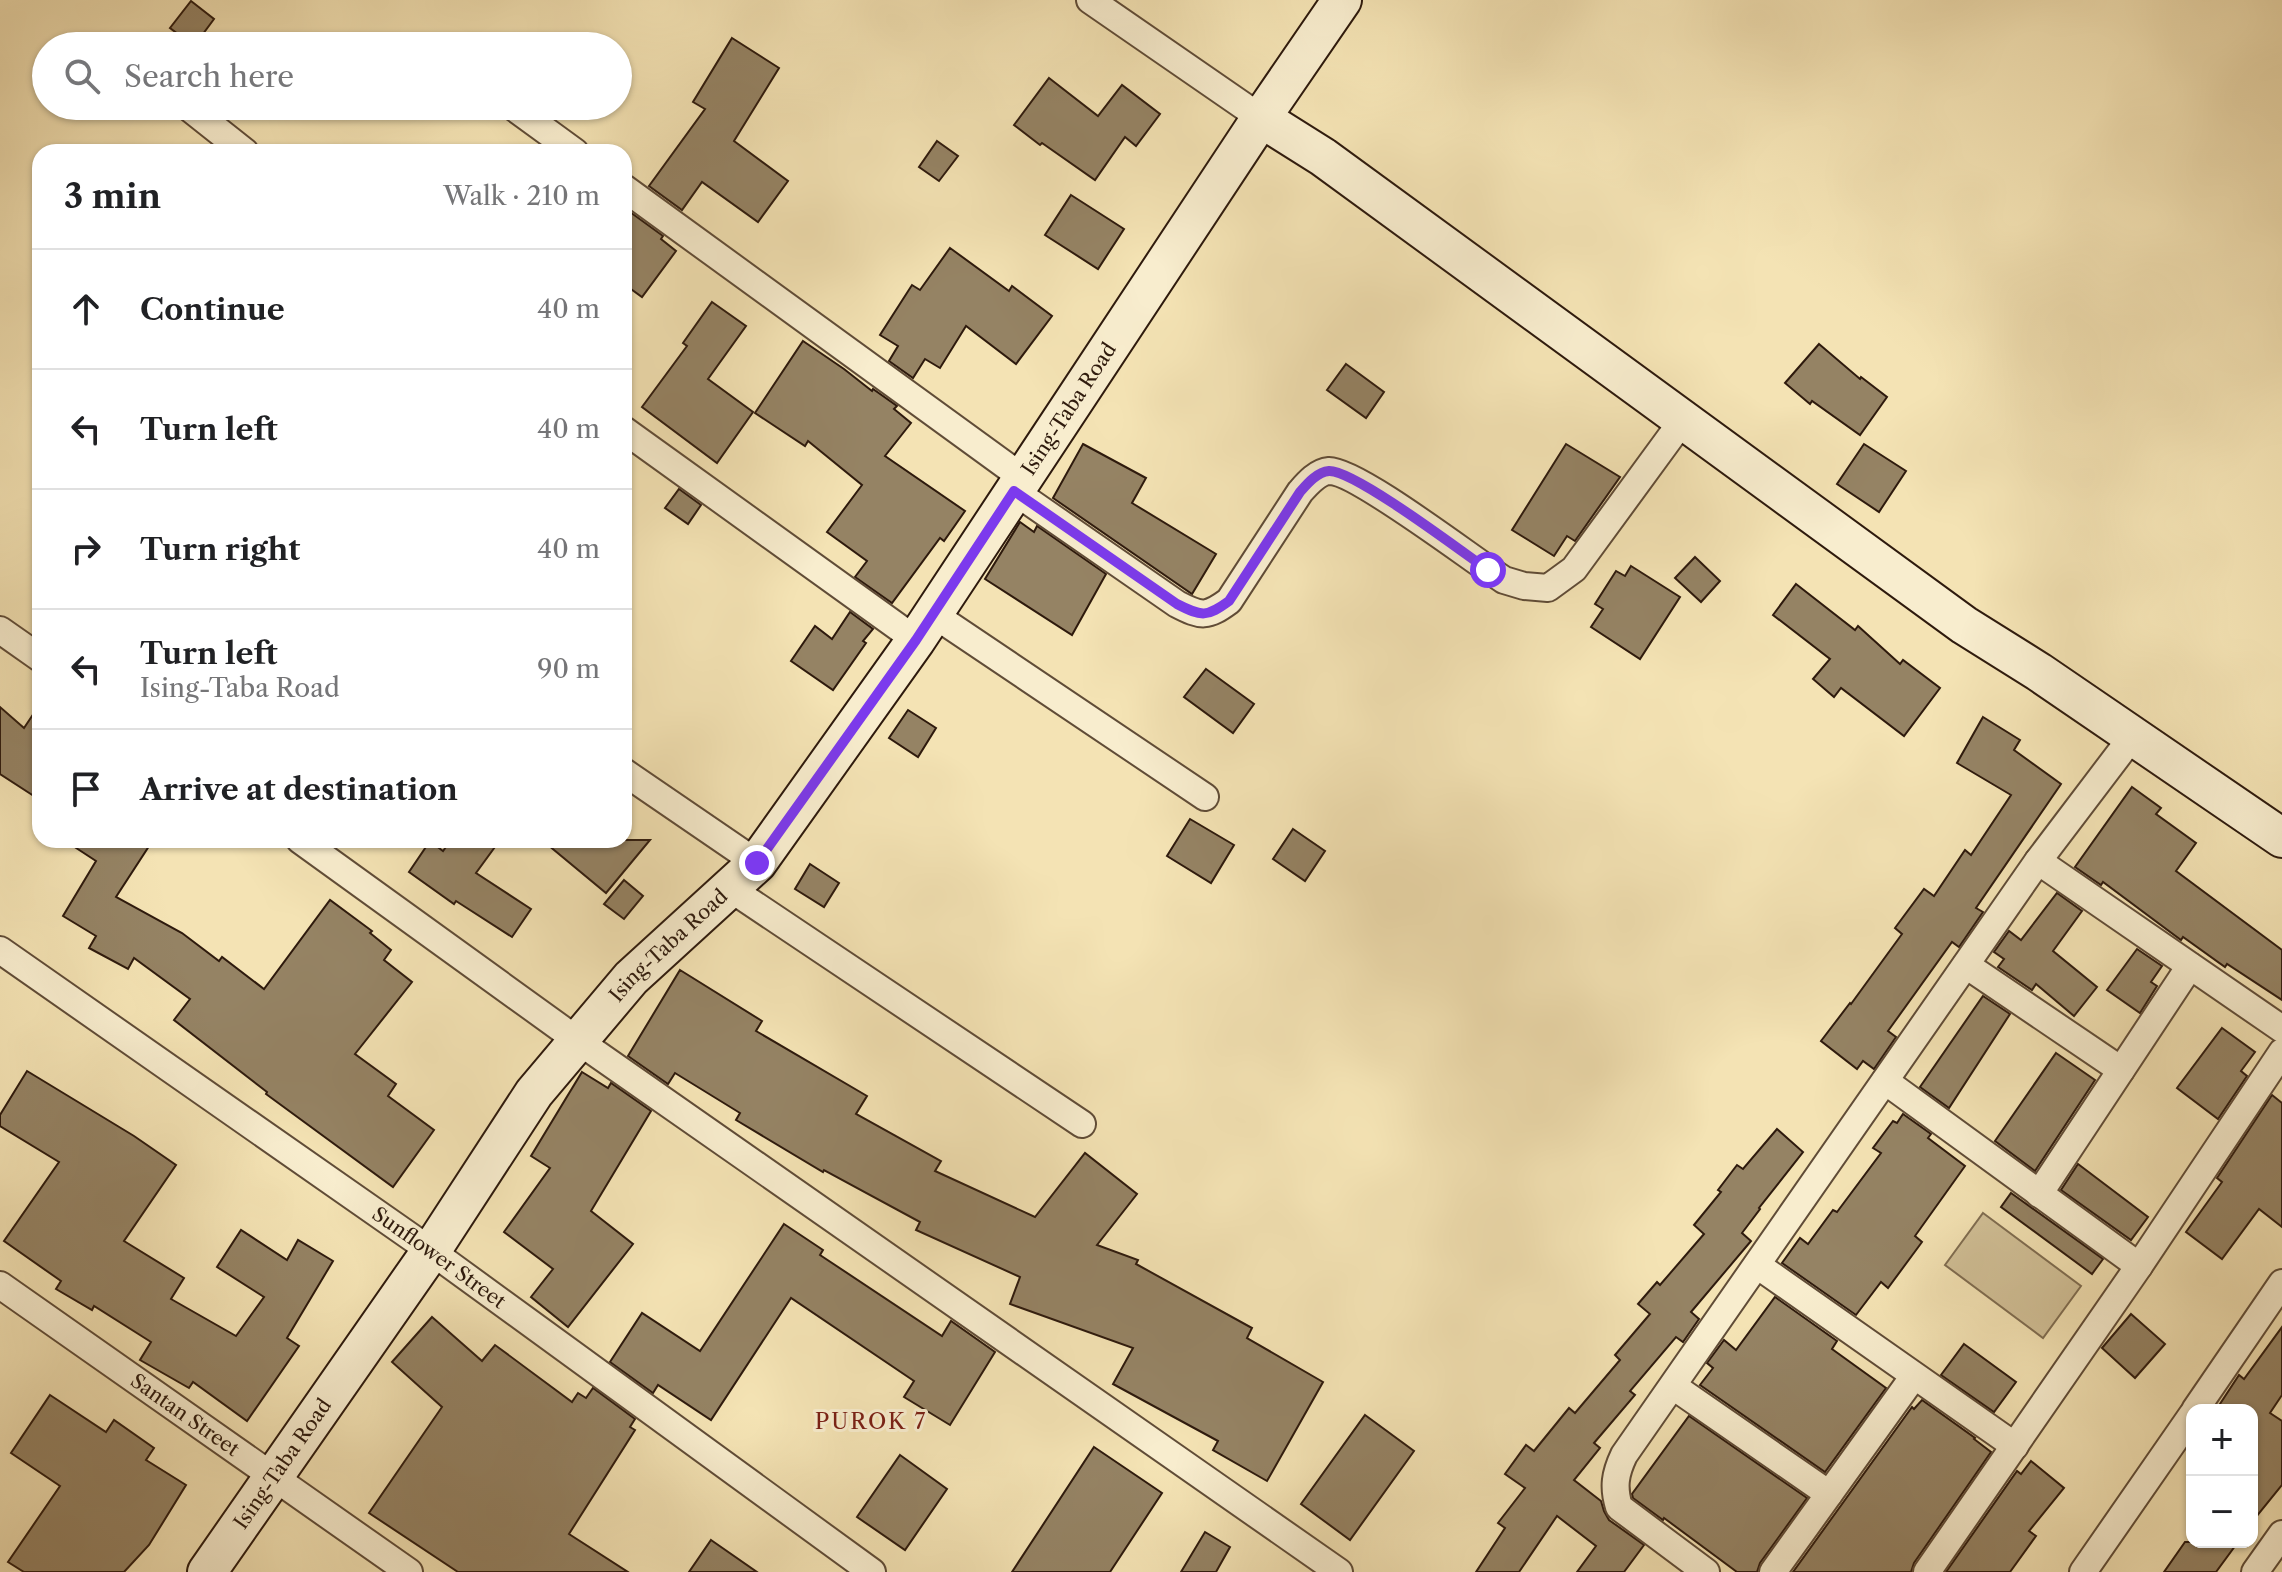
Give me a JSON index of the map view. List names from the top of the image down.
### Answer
{
  "streets": {
    "street": ["Ising-Taba Road", "Sunflower Street", "Santan Street"]
  },
  "crossings": [
    ["Ising-Taba Road", "Sunflower Street"],
    ["Ising-Taba Road", "Santan Street"]
  ],
  "districts": ["PUROK 7"],
  "page": {
    "search": "Search here",
    "heading": ["3 min", "Walk · 210 m"],
    "list": [
      ["Continue", "40 m"],
      ["Turn left", "40 m"],
      ["Turn right", "40 m"],
      ["Turn left", "Ising-Taba Road", "90 m"],
      "Arrive at destination"
    ],
    "map_buttons": ["+", "−"]
  }
}
